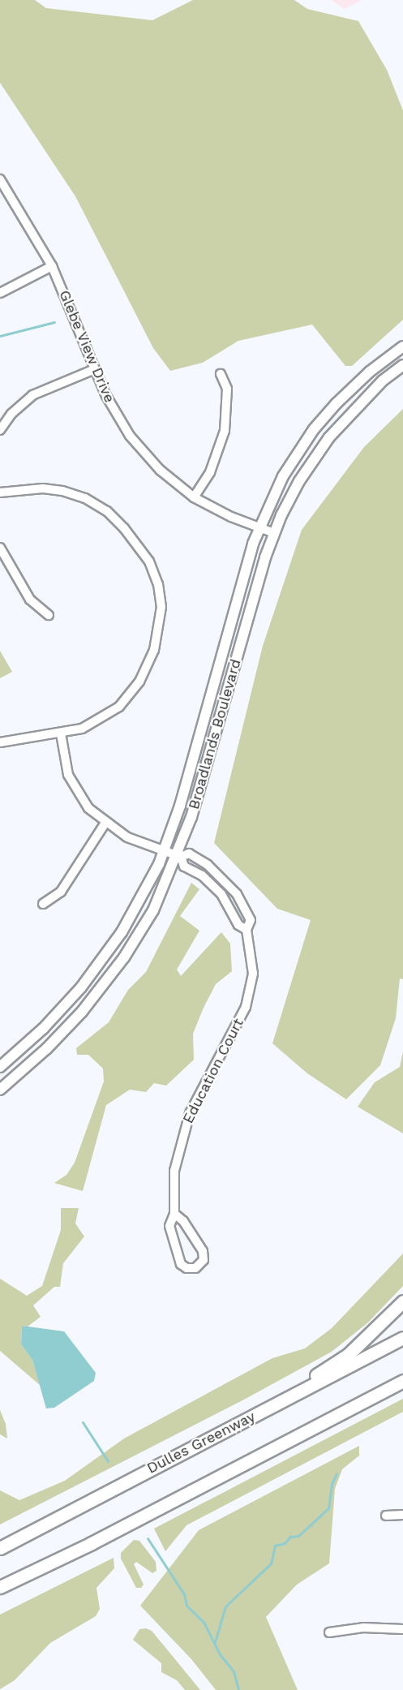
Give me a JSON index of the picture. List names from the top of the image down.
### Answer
{
  "streets": {
    "highway": ["Dulles Greenway"],
    "main road": ["Broadlands Boulevard"],
    "street": ["Glebe View Drive", "Education Court"]
  },
  "crossings": [
    ["Glebe View Drive", "Broadlands Boulevard"],
    ["Broadlands Boulevard", "Education Court"]
  ]
}
